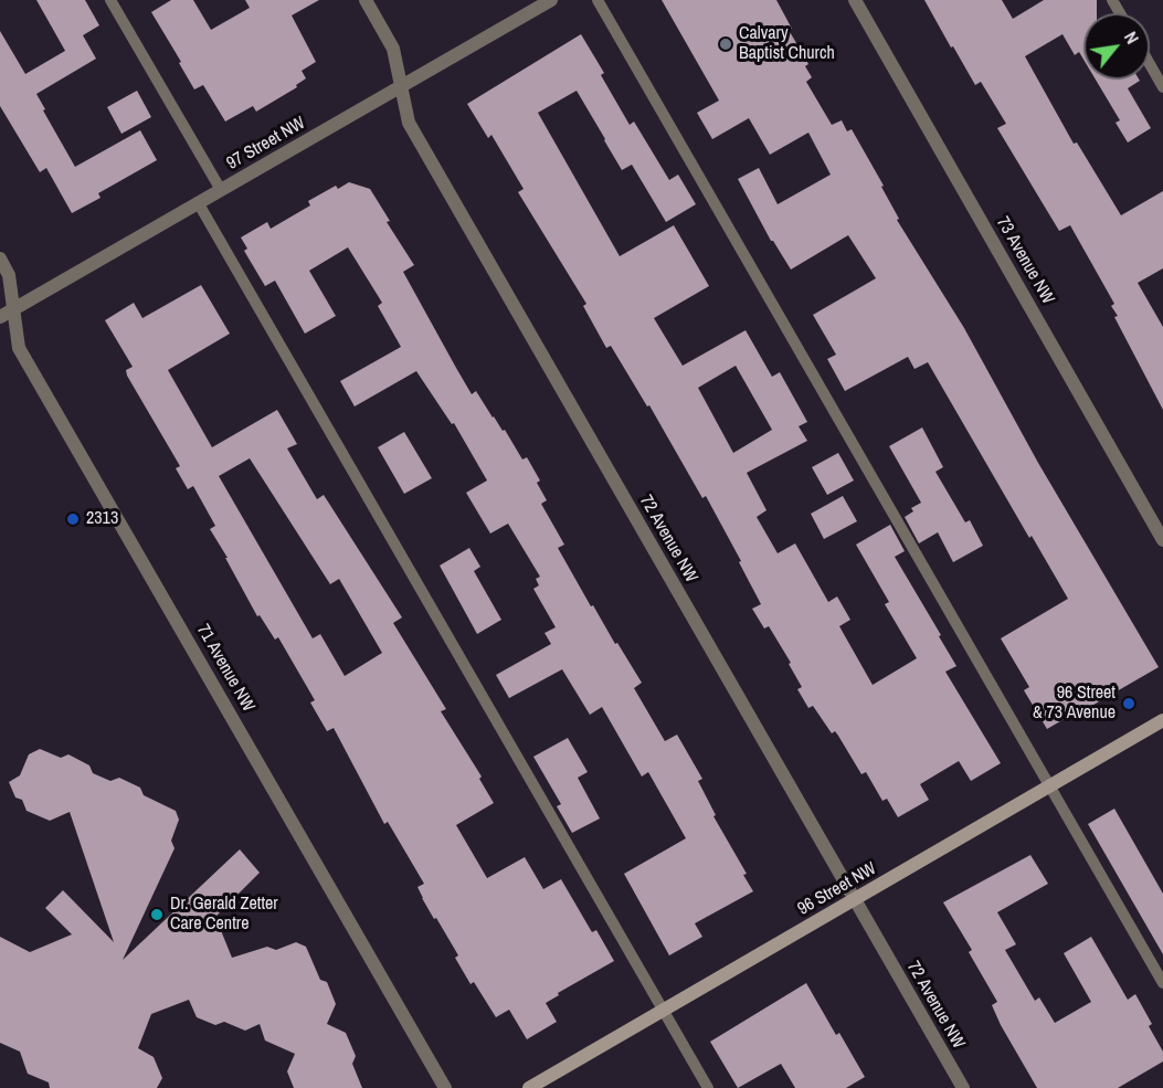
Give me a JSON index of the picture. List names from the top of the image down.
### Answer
{
  "streets": {
    "street": [
      "97 Street NW",
      "73 Avenue NW",
      "72 Avenue NW",
      "71 Avenue NW",
      "96 Street NW"
    ]
  },
  "crossings": [
    ["97 Street NW", "72 Avenue NW"],
    ["97 Street NW", "71 Avenue NW"],
    ["72 Avenue NW", "96 Street NW"]
  ],
  "places": [
    "Calvary Baptist Church",
    "2313",
    "96 Street & 73 Avenue",
    "Dr. Gerald Zetter Care Centre"
  ],
  "north": "top right"
}
